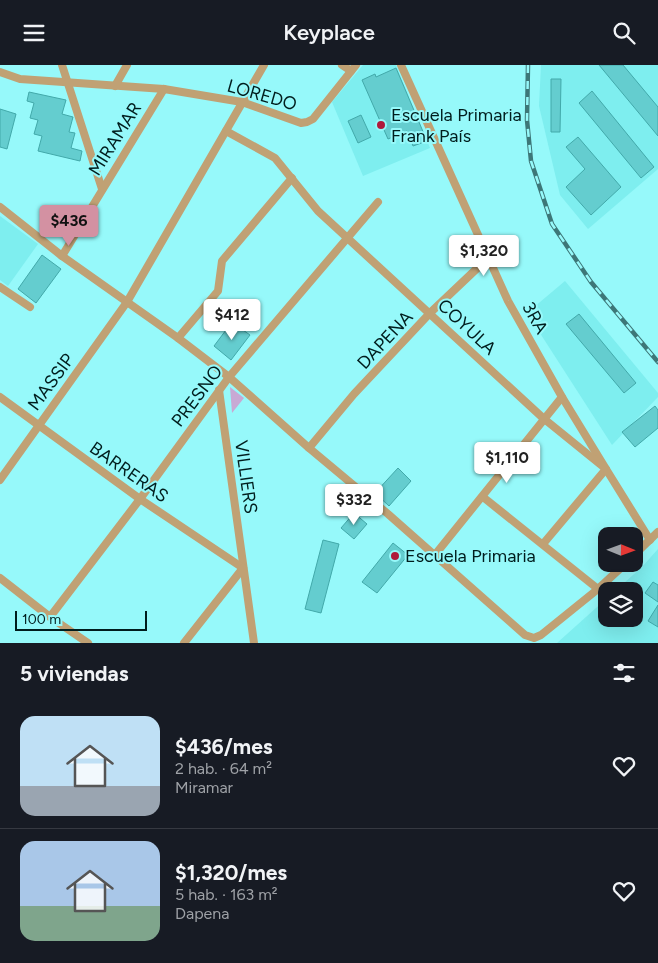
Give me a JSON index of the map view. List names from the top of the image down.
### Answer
{
  "streets": {
    "street": [
      "LOREDO",
      "MIRAMAR",
      "3RA",
      "COYULA",
      "DAPENA",
      "MASSIP",
      "PRESNO",
      "BARRERAS",
      "VILLIERS"
    ]
  },
  "crossings": [
    ["LOREDO", "MIRAMAR"],
    ["LOREDO", "MASSIP"],
    ["3RA", "COYULA"],
    ["3RA", "DAPENA"],
    ["COYULA", "DAPENA"],
    ["COYULA", "MASSIP"],
    ["COYULA", "PRESNO"],
    ["MASSIP", "BARRERAS"],
    ["PRESNO", "BARRERAS"],
    ["PRESNO", "VILLIERS"],
    ["BARRERAS", "VILLIERS"]
  ],
  "places": ["Escuela Primaria Frank País", "Escuela Primaria"],
  "scale_bar": "100 m",
  "north": "right",
  "page": {
    "header": "Keyplace",
    "price": [
      "$436",
      "$1,320",
      "$412",
      "$1,110",
      "$332"
    ],
    "scale": "100 m",
    "heading": "5 viviendas",
    "list": [
      {
        "name": "$436/mes",
        "note": "2 hab. · 64 m² · Miramar"
      },
      {
        "name": "$1,320/mes",
        "note": "5 hab. · 163 m² · Dapena"
      }
    ]
  }
}
